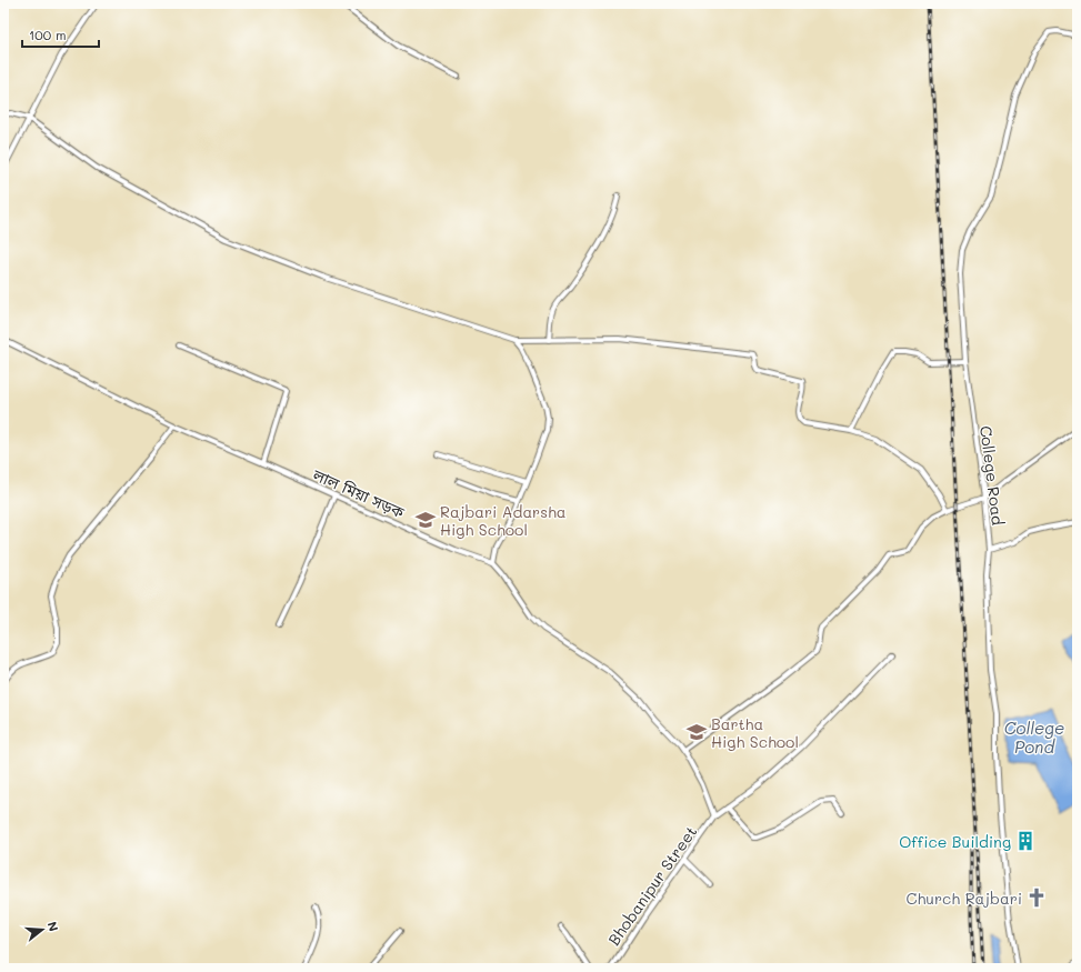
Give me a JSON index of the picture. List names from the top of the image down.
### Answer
{
  "streets": {
    "street": ["College Road", "লাল মিয়া সড়ক", "Bhobanipur Street"]
  },
  "water": ["College Pond"],
  "places": {
    "school or university": ["Rajbari Adarsha High School", "Bartha High School"],
    "building": ["Office Building"],
    "church": ["Church Rajbari"]
  },
  "scale_bar": "100 m",
  "north": "right"
}
